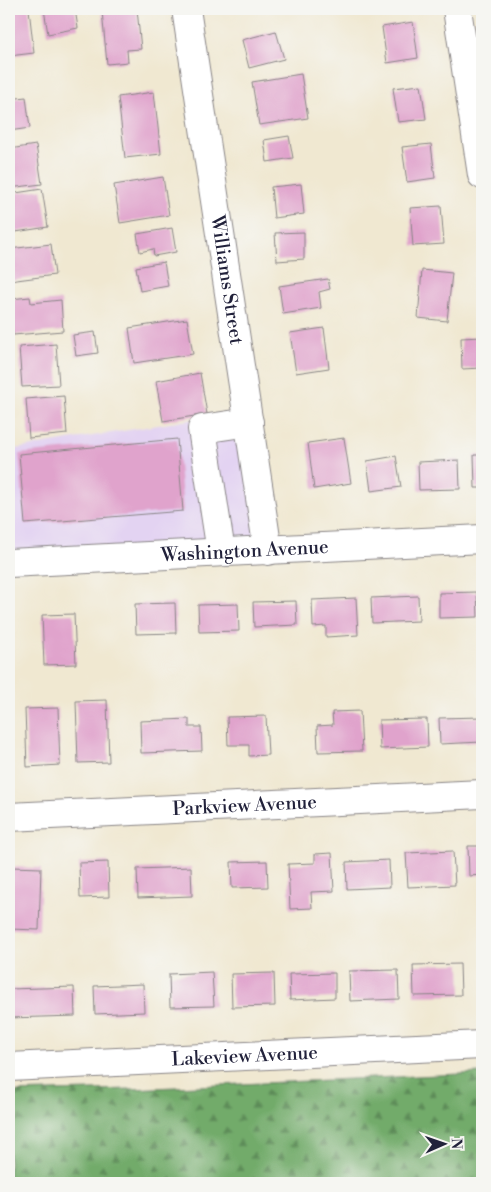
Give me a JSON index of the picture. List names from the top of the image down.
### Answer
{
  "streets": {
    "street": [
      "Williams Street",
      "Washington Avenue",
      "Parkview Avenue",
      "Lakeview Avenue"
    ]
  },
  "crossings": [
    ["Williams Street", "Washington Avenue"]
  ],
  "north": "right"
}
